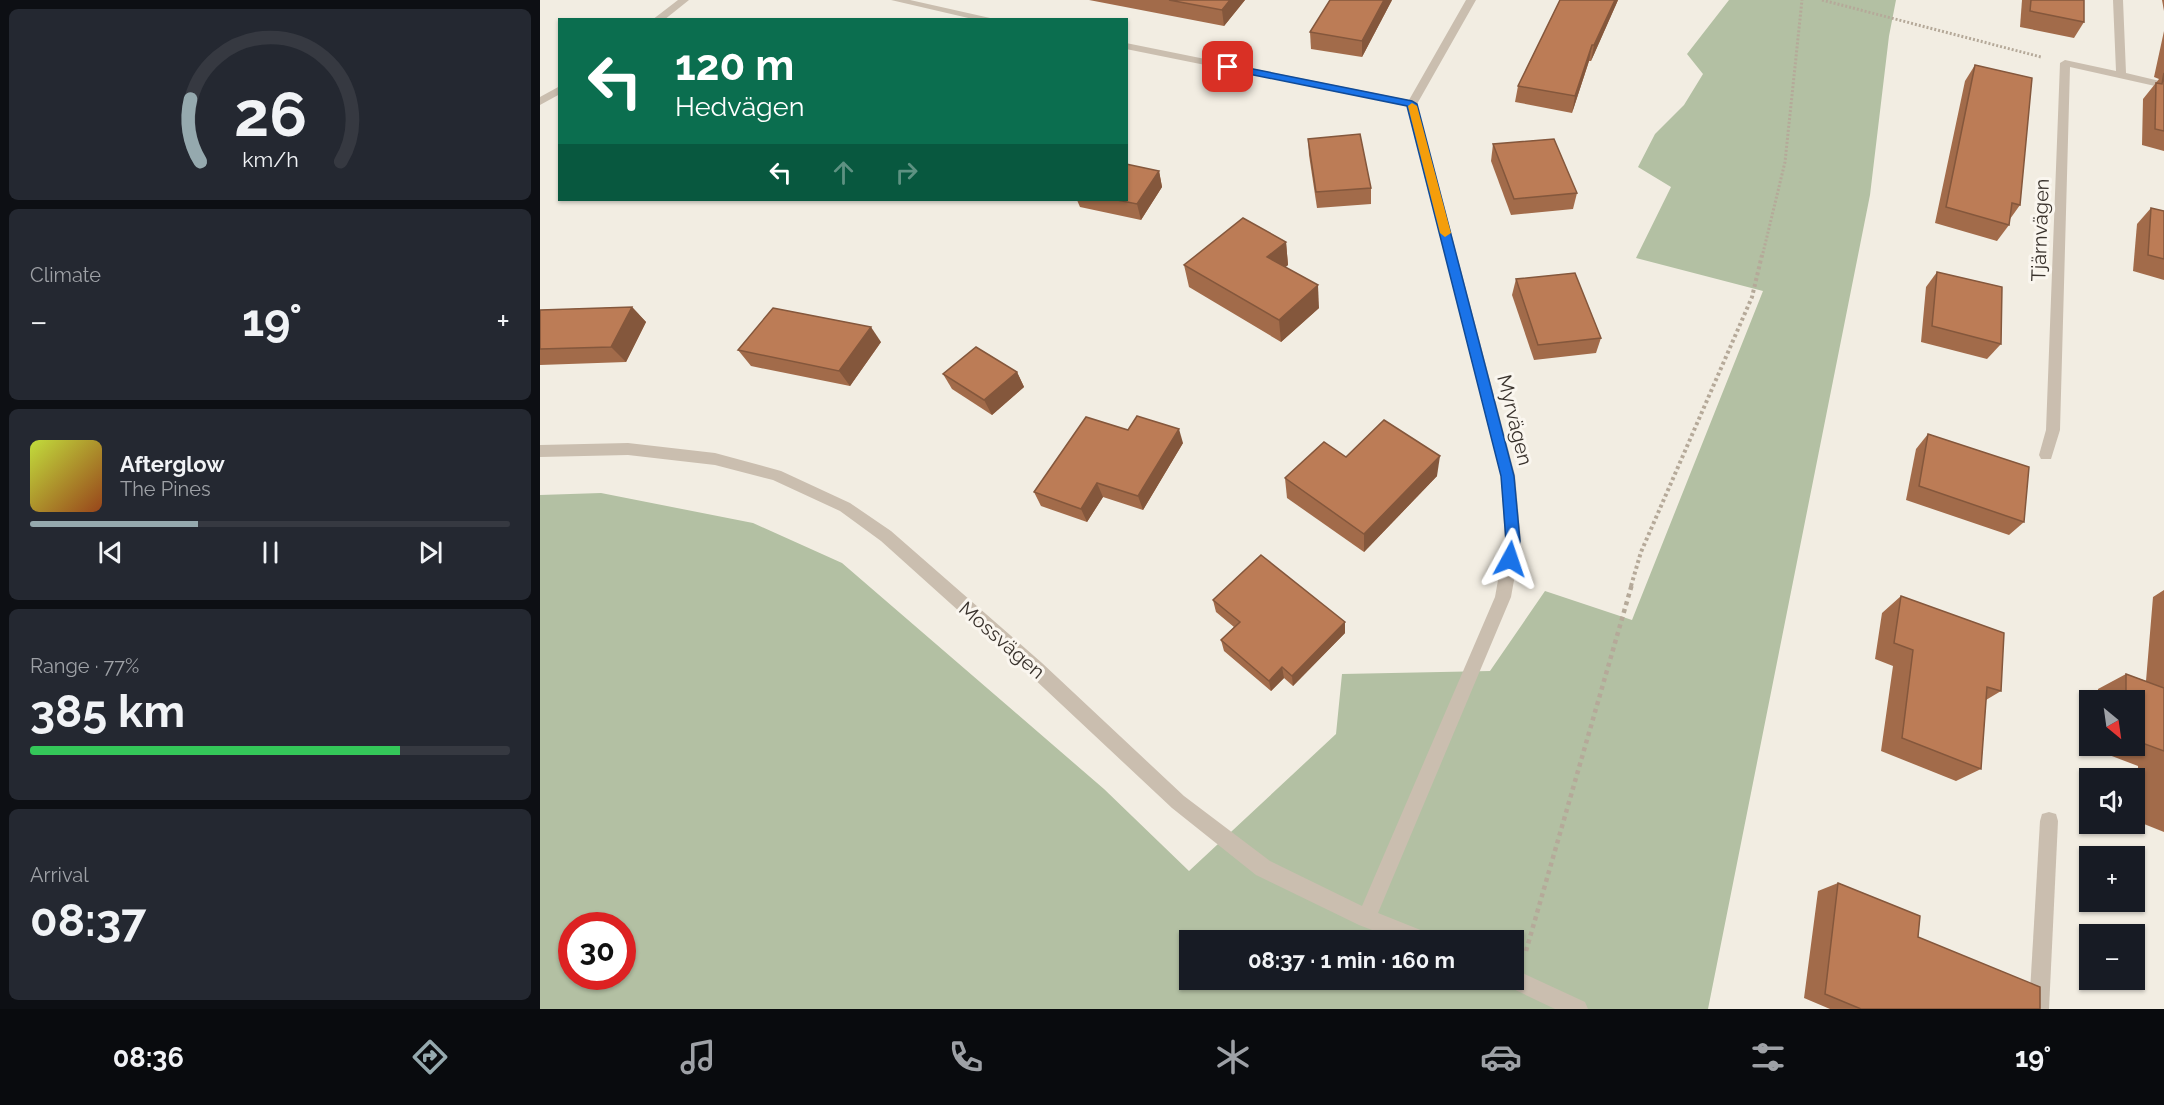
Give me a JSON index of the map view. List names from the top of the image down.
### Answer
{
  "streets": {
    "street": ["Tjärnvägen", "Myrvägen", "Mossvägen"]
  },
  "crossings": [
    ["Myrvägen", "Mossvägen"]
  ],
  "north": "bottom right",
  "page": {
    "turn": ["120 m", "Hedvägen"],
    "tile": [
      "Climate",
      ["Range · 77%", "385 km"],
      ["Arrival", "08:37"]
    ],
    "heat": ["−", "19°", "+"],
    "song": ["Afterglow", "The Pines"],
    "map_buttons": ["+", "−"],
    "limit": "30",
    "trip": "08:37 · 1 min · 160 m",
    "tabs": ["08:36", "19°"],
    "gauge": ["26", "km/h"]
  }
}
